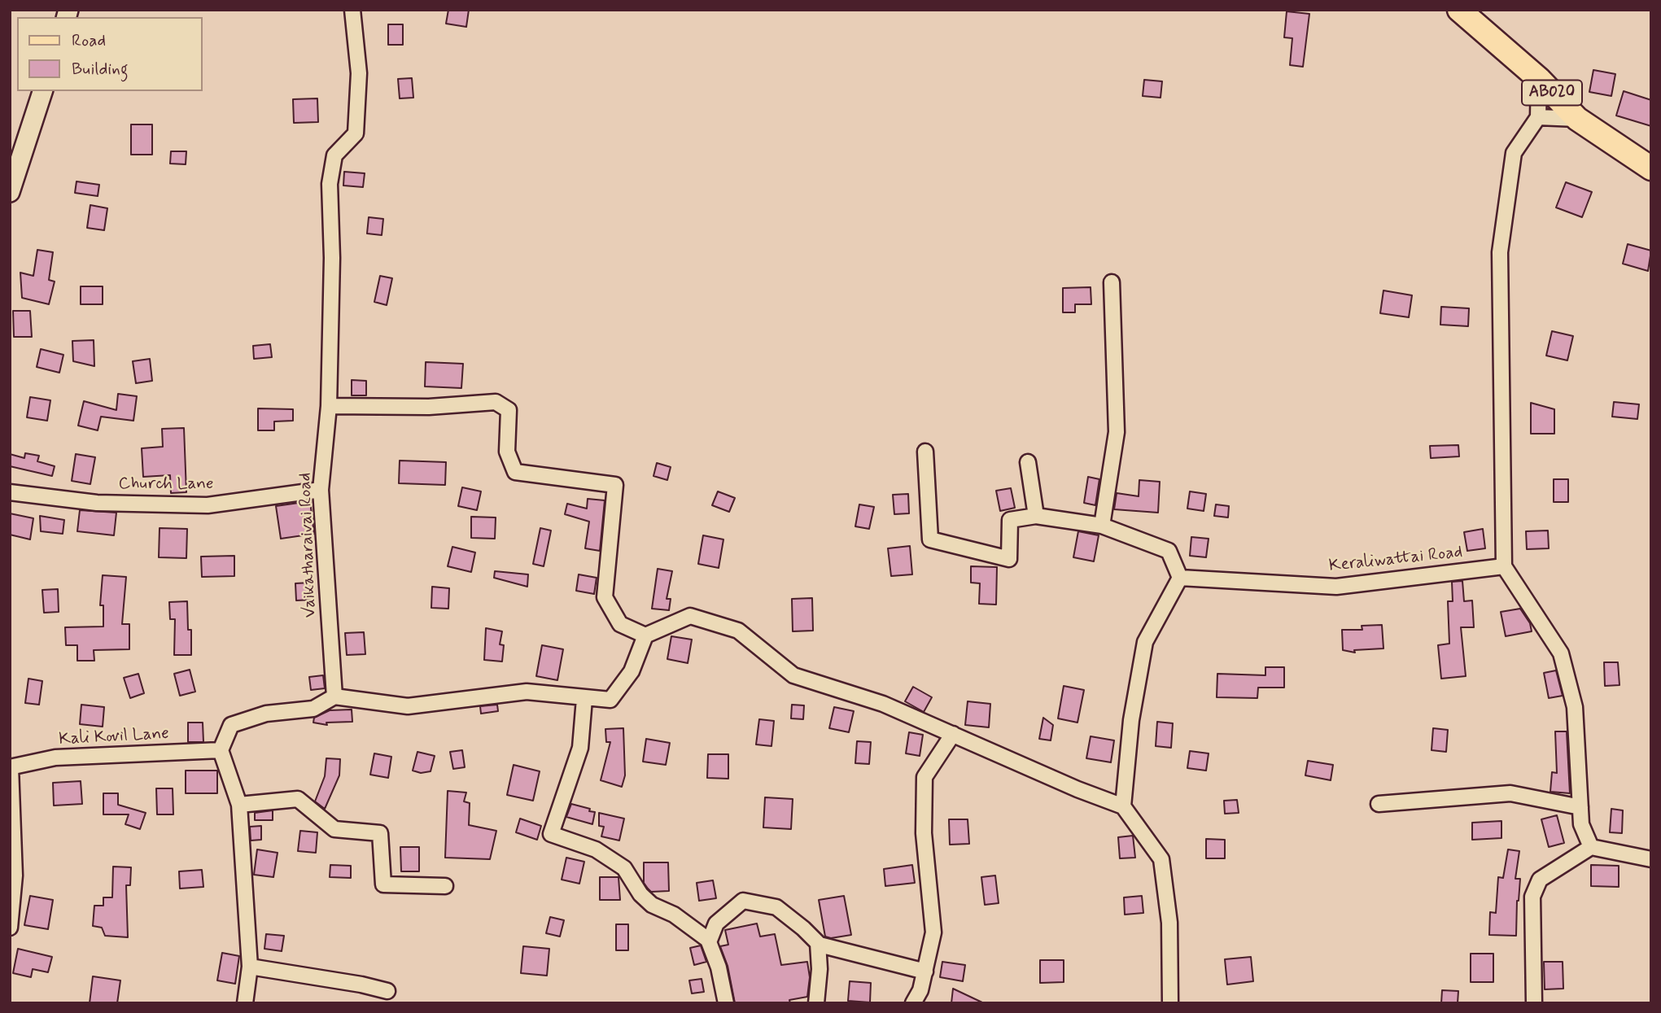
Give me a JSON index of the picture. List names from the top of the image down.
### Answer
{
  "streets": {
    "main road": ["AB020"],
    "street": [
      "Church Lane",
      "Vaikatharaivai Road",
      "Keraliwattai Road",
      "Kali Kovil Lane"
    ]
  },
  "crossings": [
    ["Church Lane", "Vaikatharaivai Road"]
  ],
  "legend": ["Road", "Building"]
}
